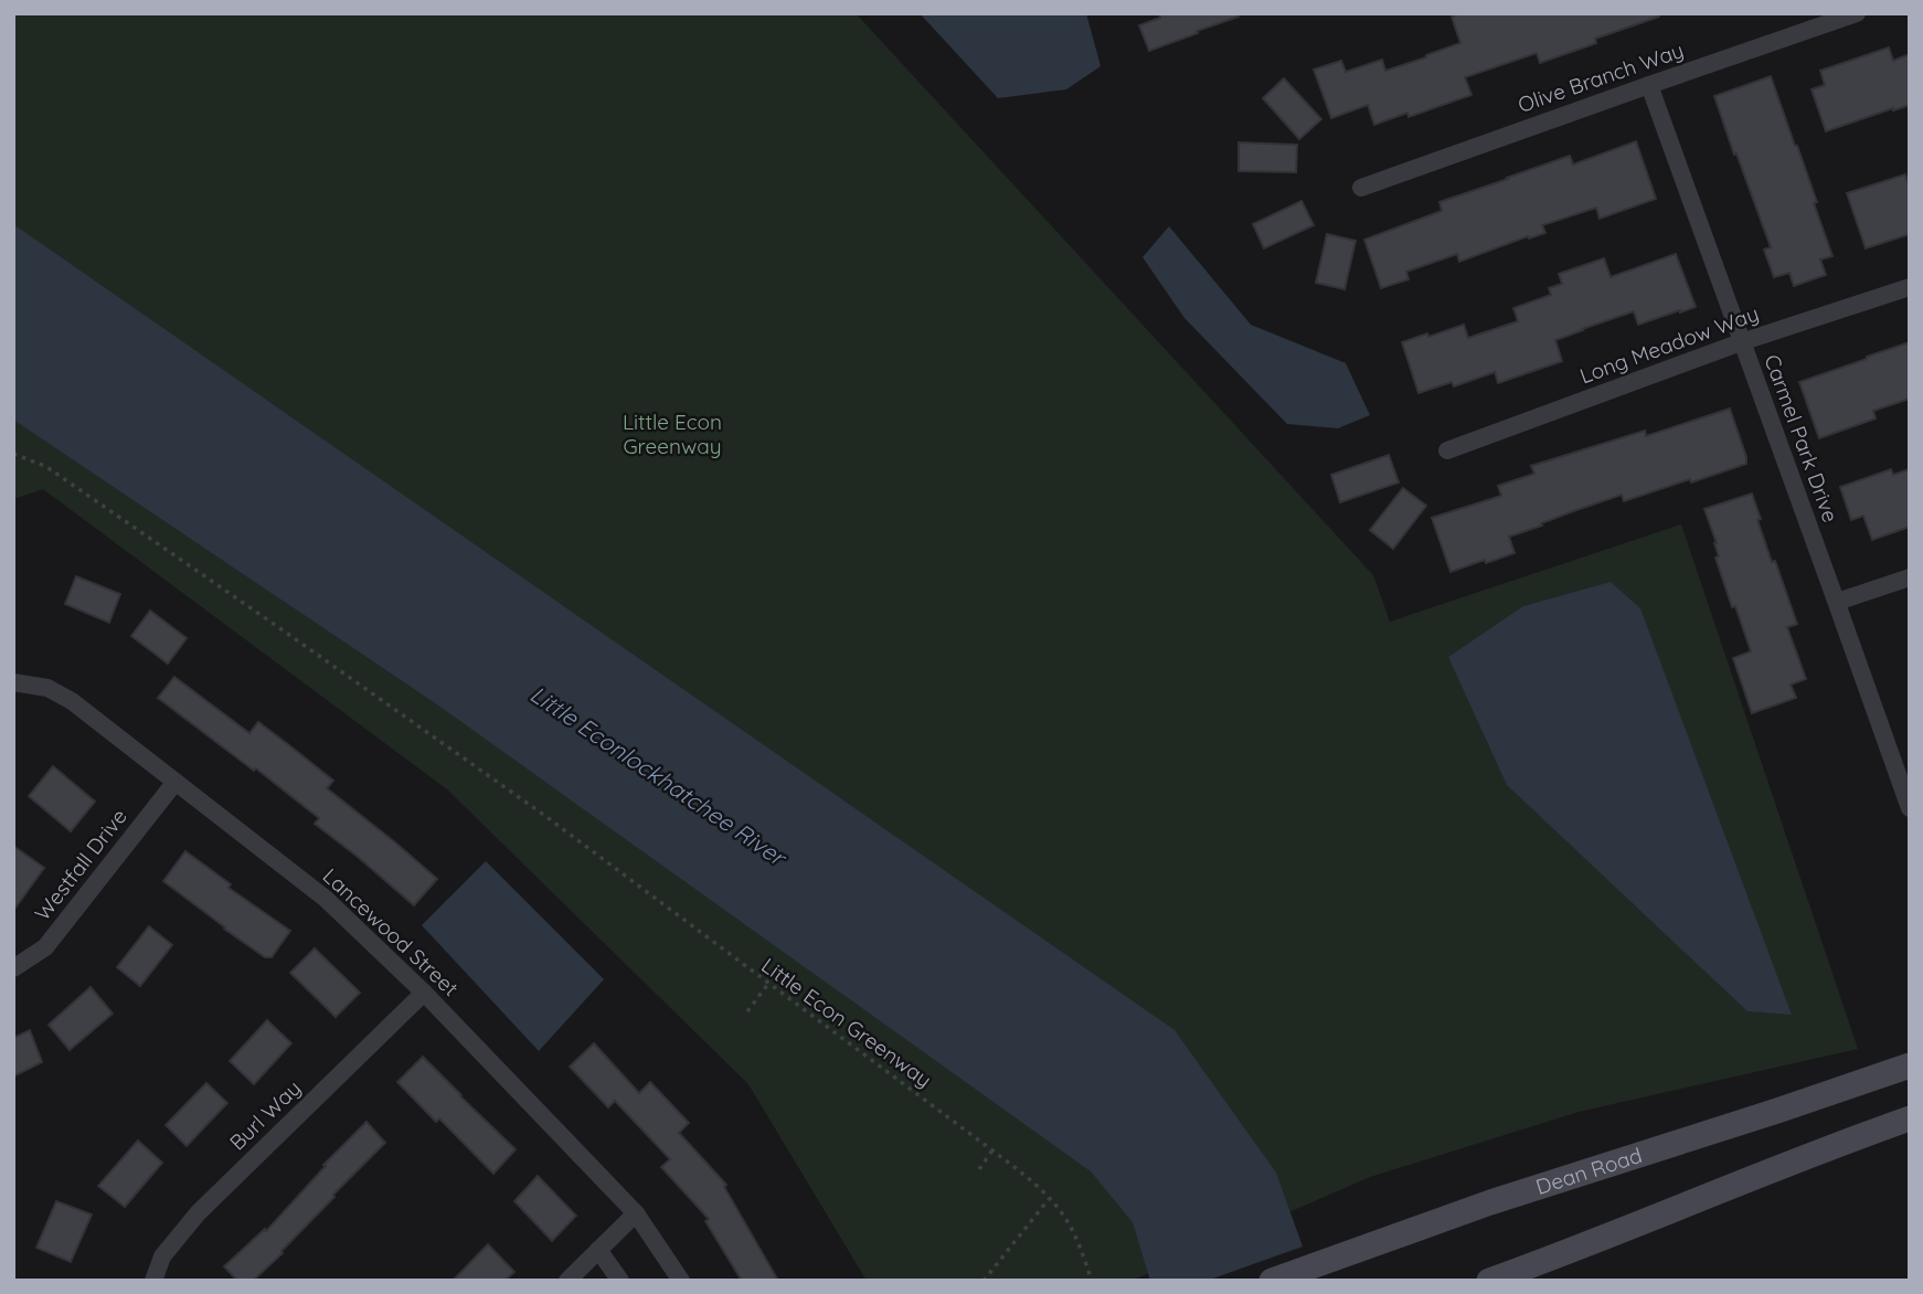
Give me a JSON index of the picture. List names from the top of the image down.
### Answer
{
  "streets": {
    "main road": ["Dean Road"],
    "street": [
      "Olive Branch Way",
      "Long Meadow Way",
      "Carmel Park Drive",
      "Westfall Drive",
      "Lancewood Street",
      "Burl Way"
    ],
    "path": ["Little Econ Greenway"]
  },
  "crossings": [
    ["Olive Branch Way", "Carmel Park Drive"],
    ["Long Meadow Way", "Carmel Park Drive"],
    ["Westfall Drive", "Lancewood Street"],
    ["Lancewood Street", "Burl Way"]
  ],
  "water": ["Little Econlockhatchee River"],
  "parks": ["Little Econ Greenway"]
}
